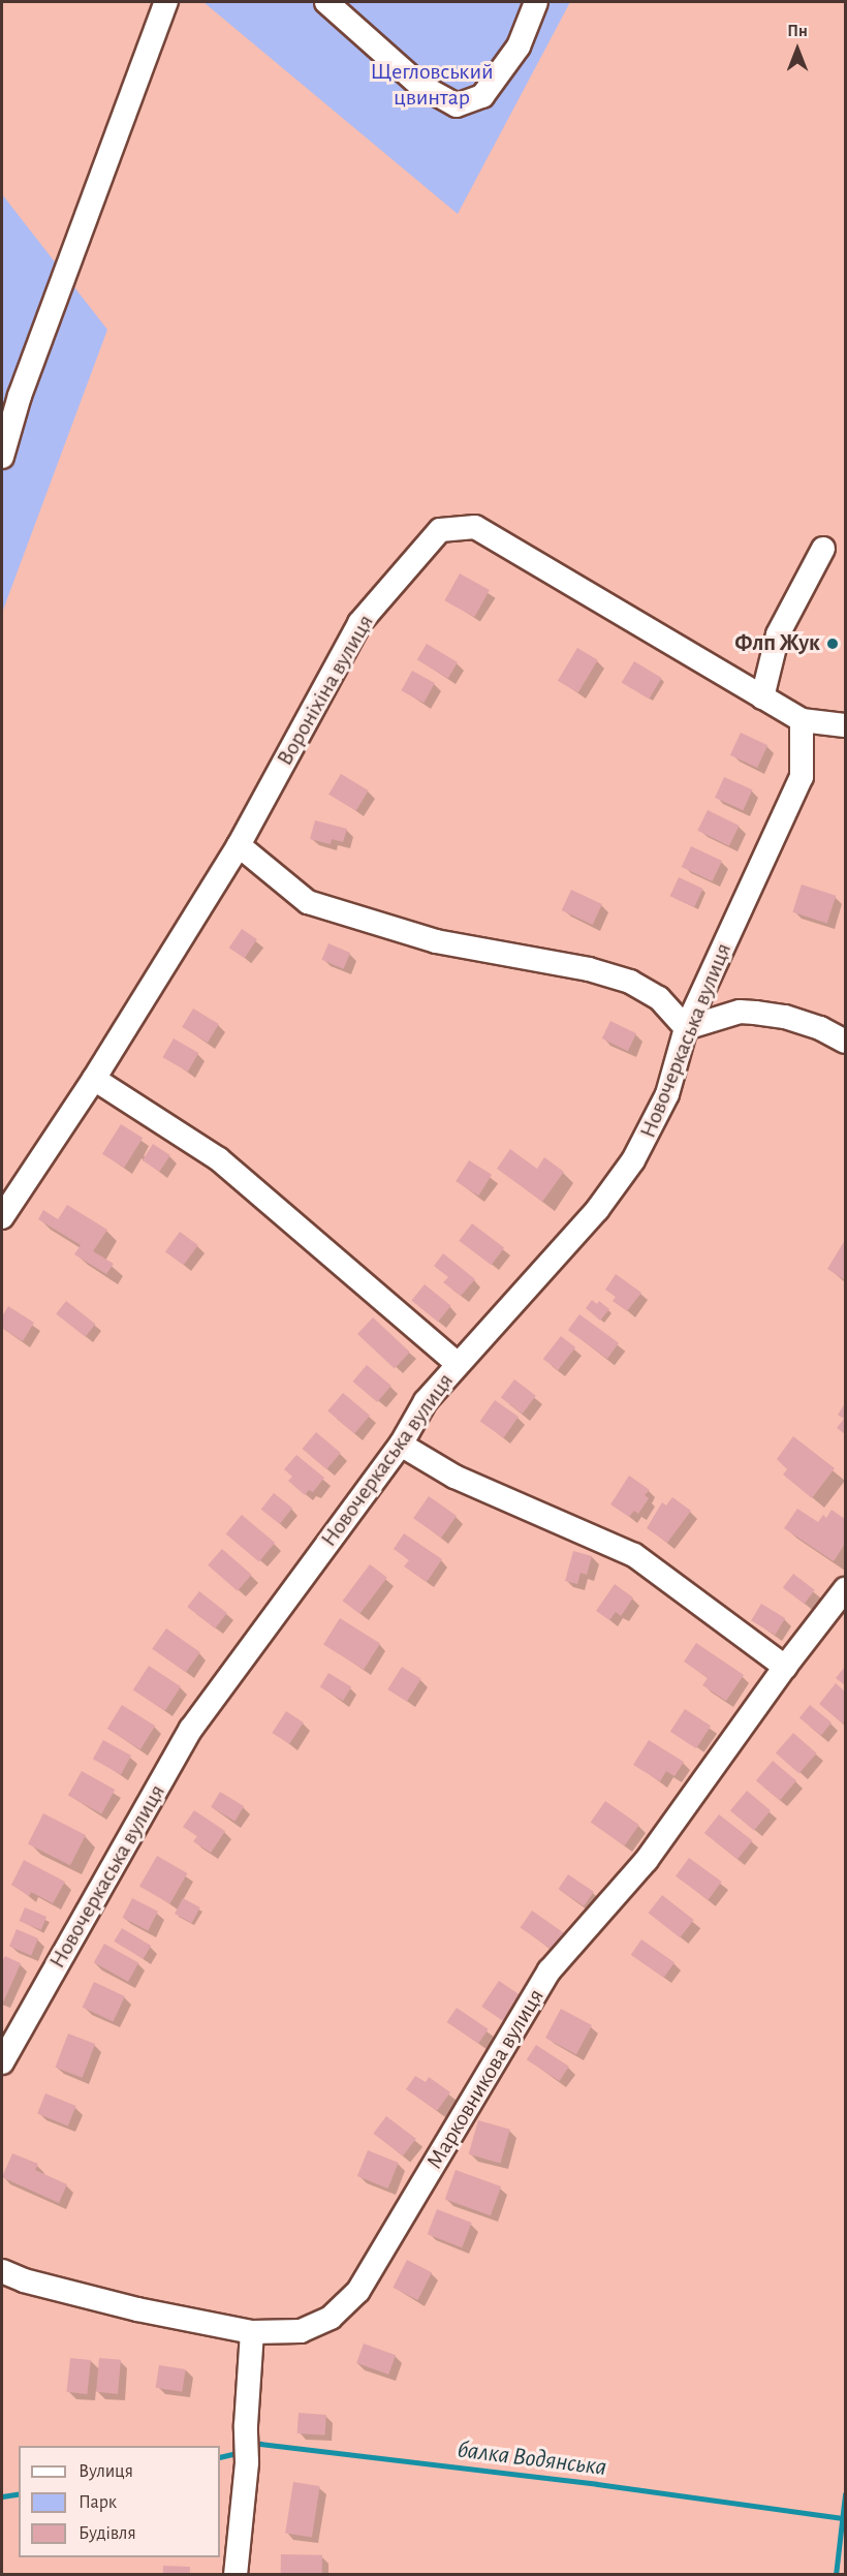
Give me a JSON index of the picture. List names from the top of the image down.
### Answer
{
  "streets": {
    "street": ["Вороніхіна вулиця", "Новочеркаська вулиця", "Марковникова вулиця"]
  },
  "crossings": [
    ["Вороніхіна вулиця", "Новочеркаська вулиця"]
  ],
  "water": ["балка Водянська"],
  "parks": ["Щегловський цвинтар"],
  "places": ["Флп Жук"],
  "legend": ["Вулиця", "Парк", "Будівля"],
  "north": "top"
}
